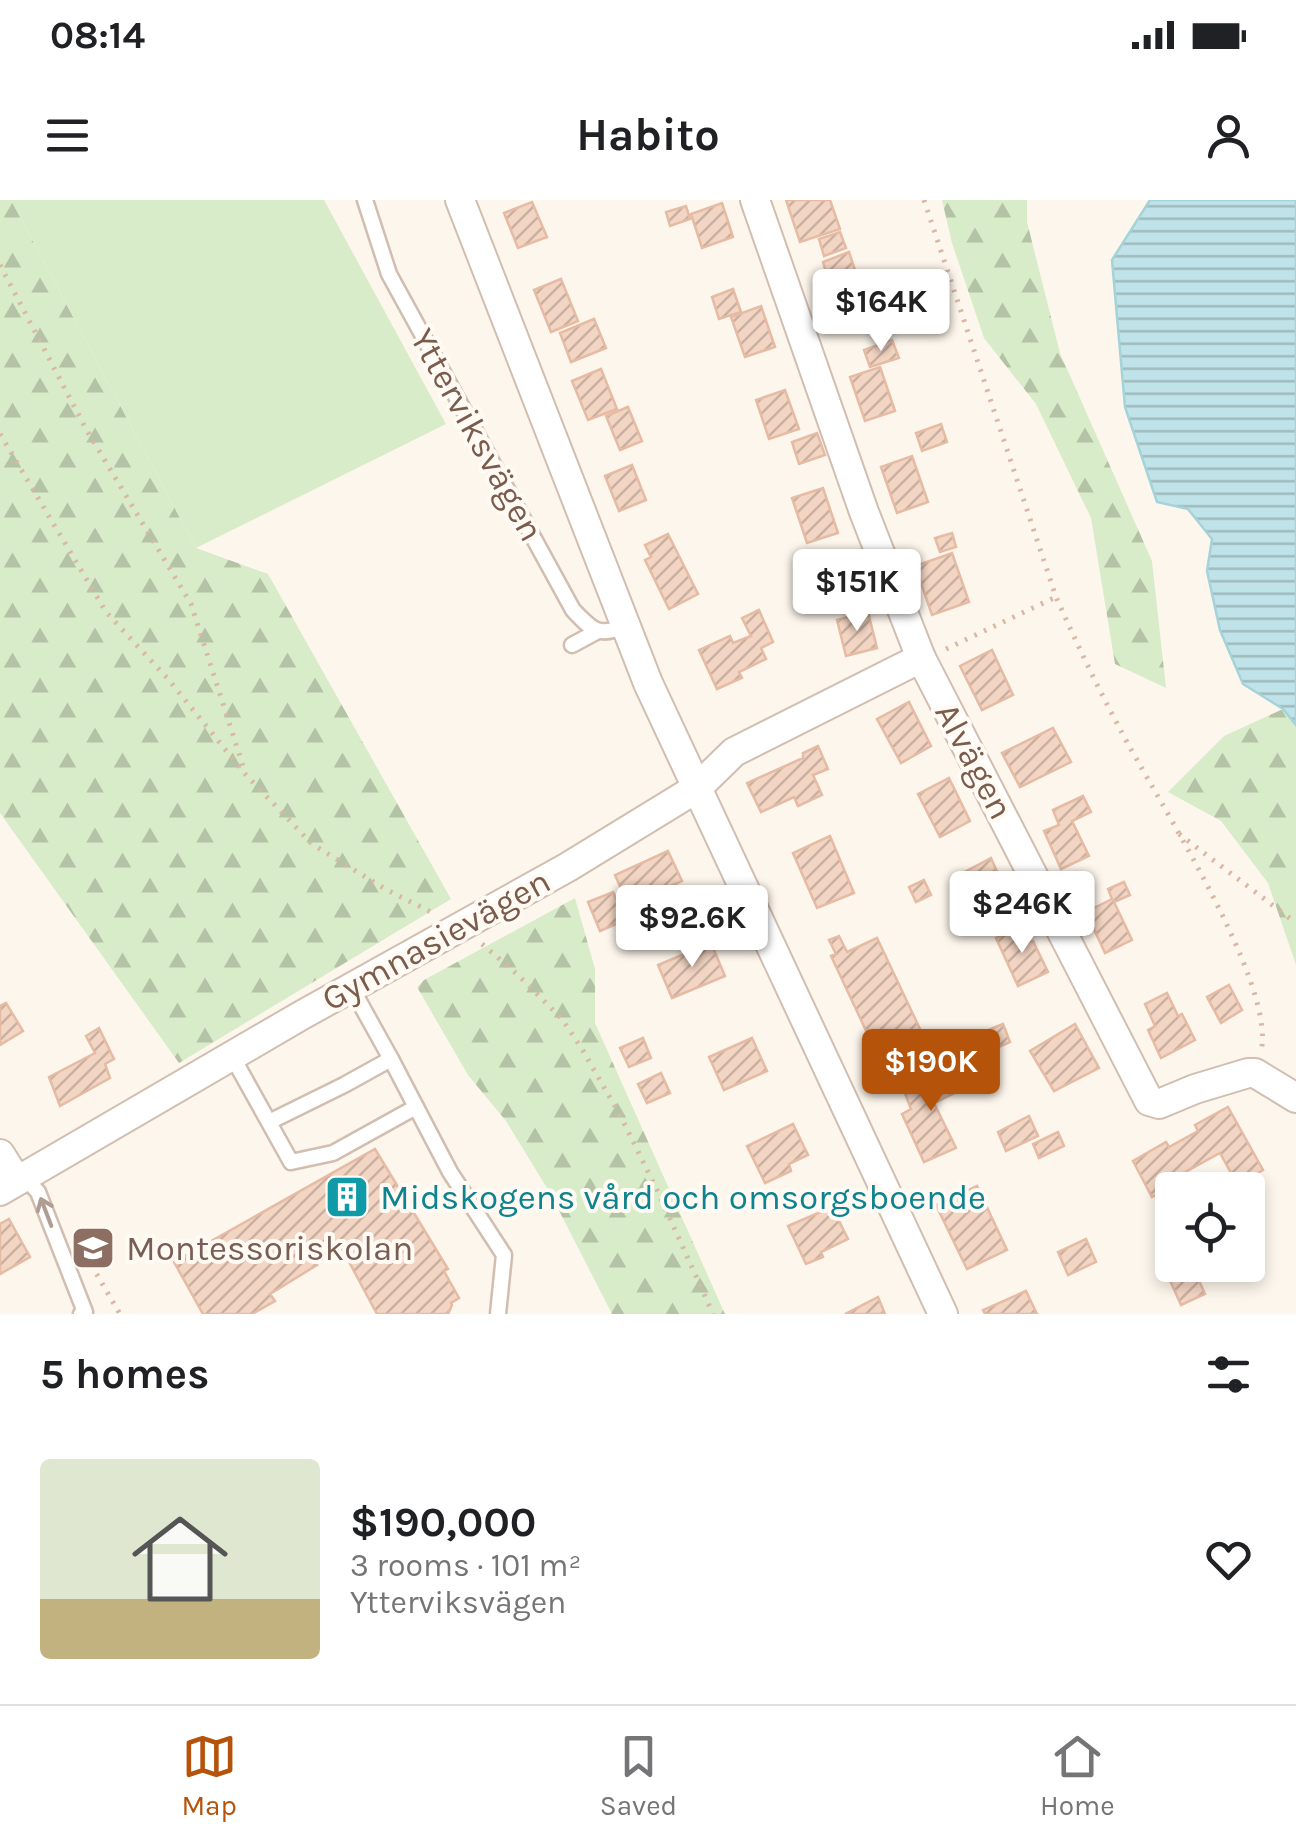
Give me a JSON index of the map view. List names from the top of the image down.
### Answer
{
  "streets": {
    "street": ["Ytterviksvägen", "Alvägen", "Gymnasievägen"]
  },
  "crossings": [
    ["Ytterviksvägen", "Gymnasievägen"],
    ["Alvägen", "Gymnasievägen"]
  ],
  "places": {
    "building": ["Midskogens vård och omsorgsboende"],
    "school or university": ["Montessoriskolan"]
  },
  "page": {
    "status": "08:14",
    "header": "Habito",
    "price": [
      "$164K",
      "$151K",
      "$246K",
      "$92.6K",
      "$190K"
    ],
    "heading": "5 homes",
    "list": [
      {
        "name": "$190,000",
        "note": "3 rooms · 101 m² · Ytterviksvägen"
      }
    ],
    "tabs": ["Map", "Saved", "Home"]
  }
}
